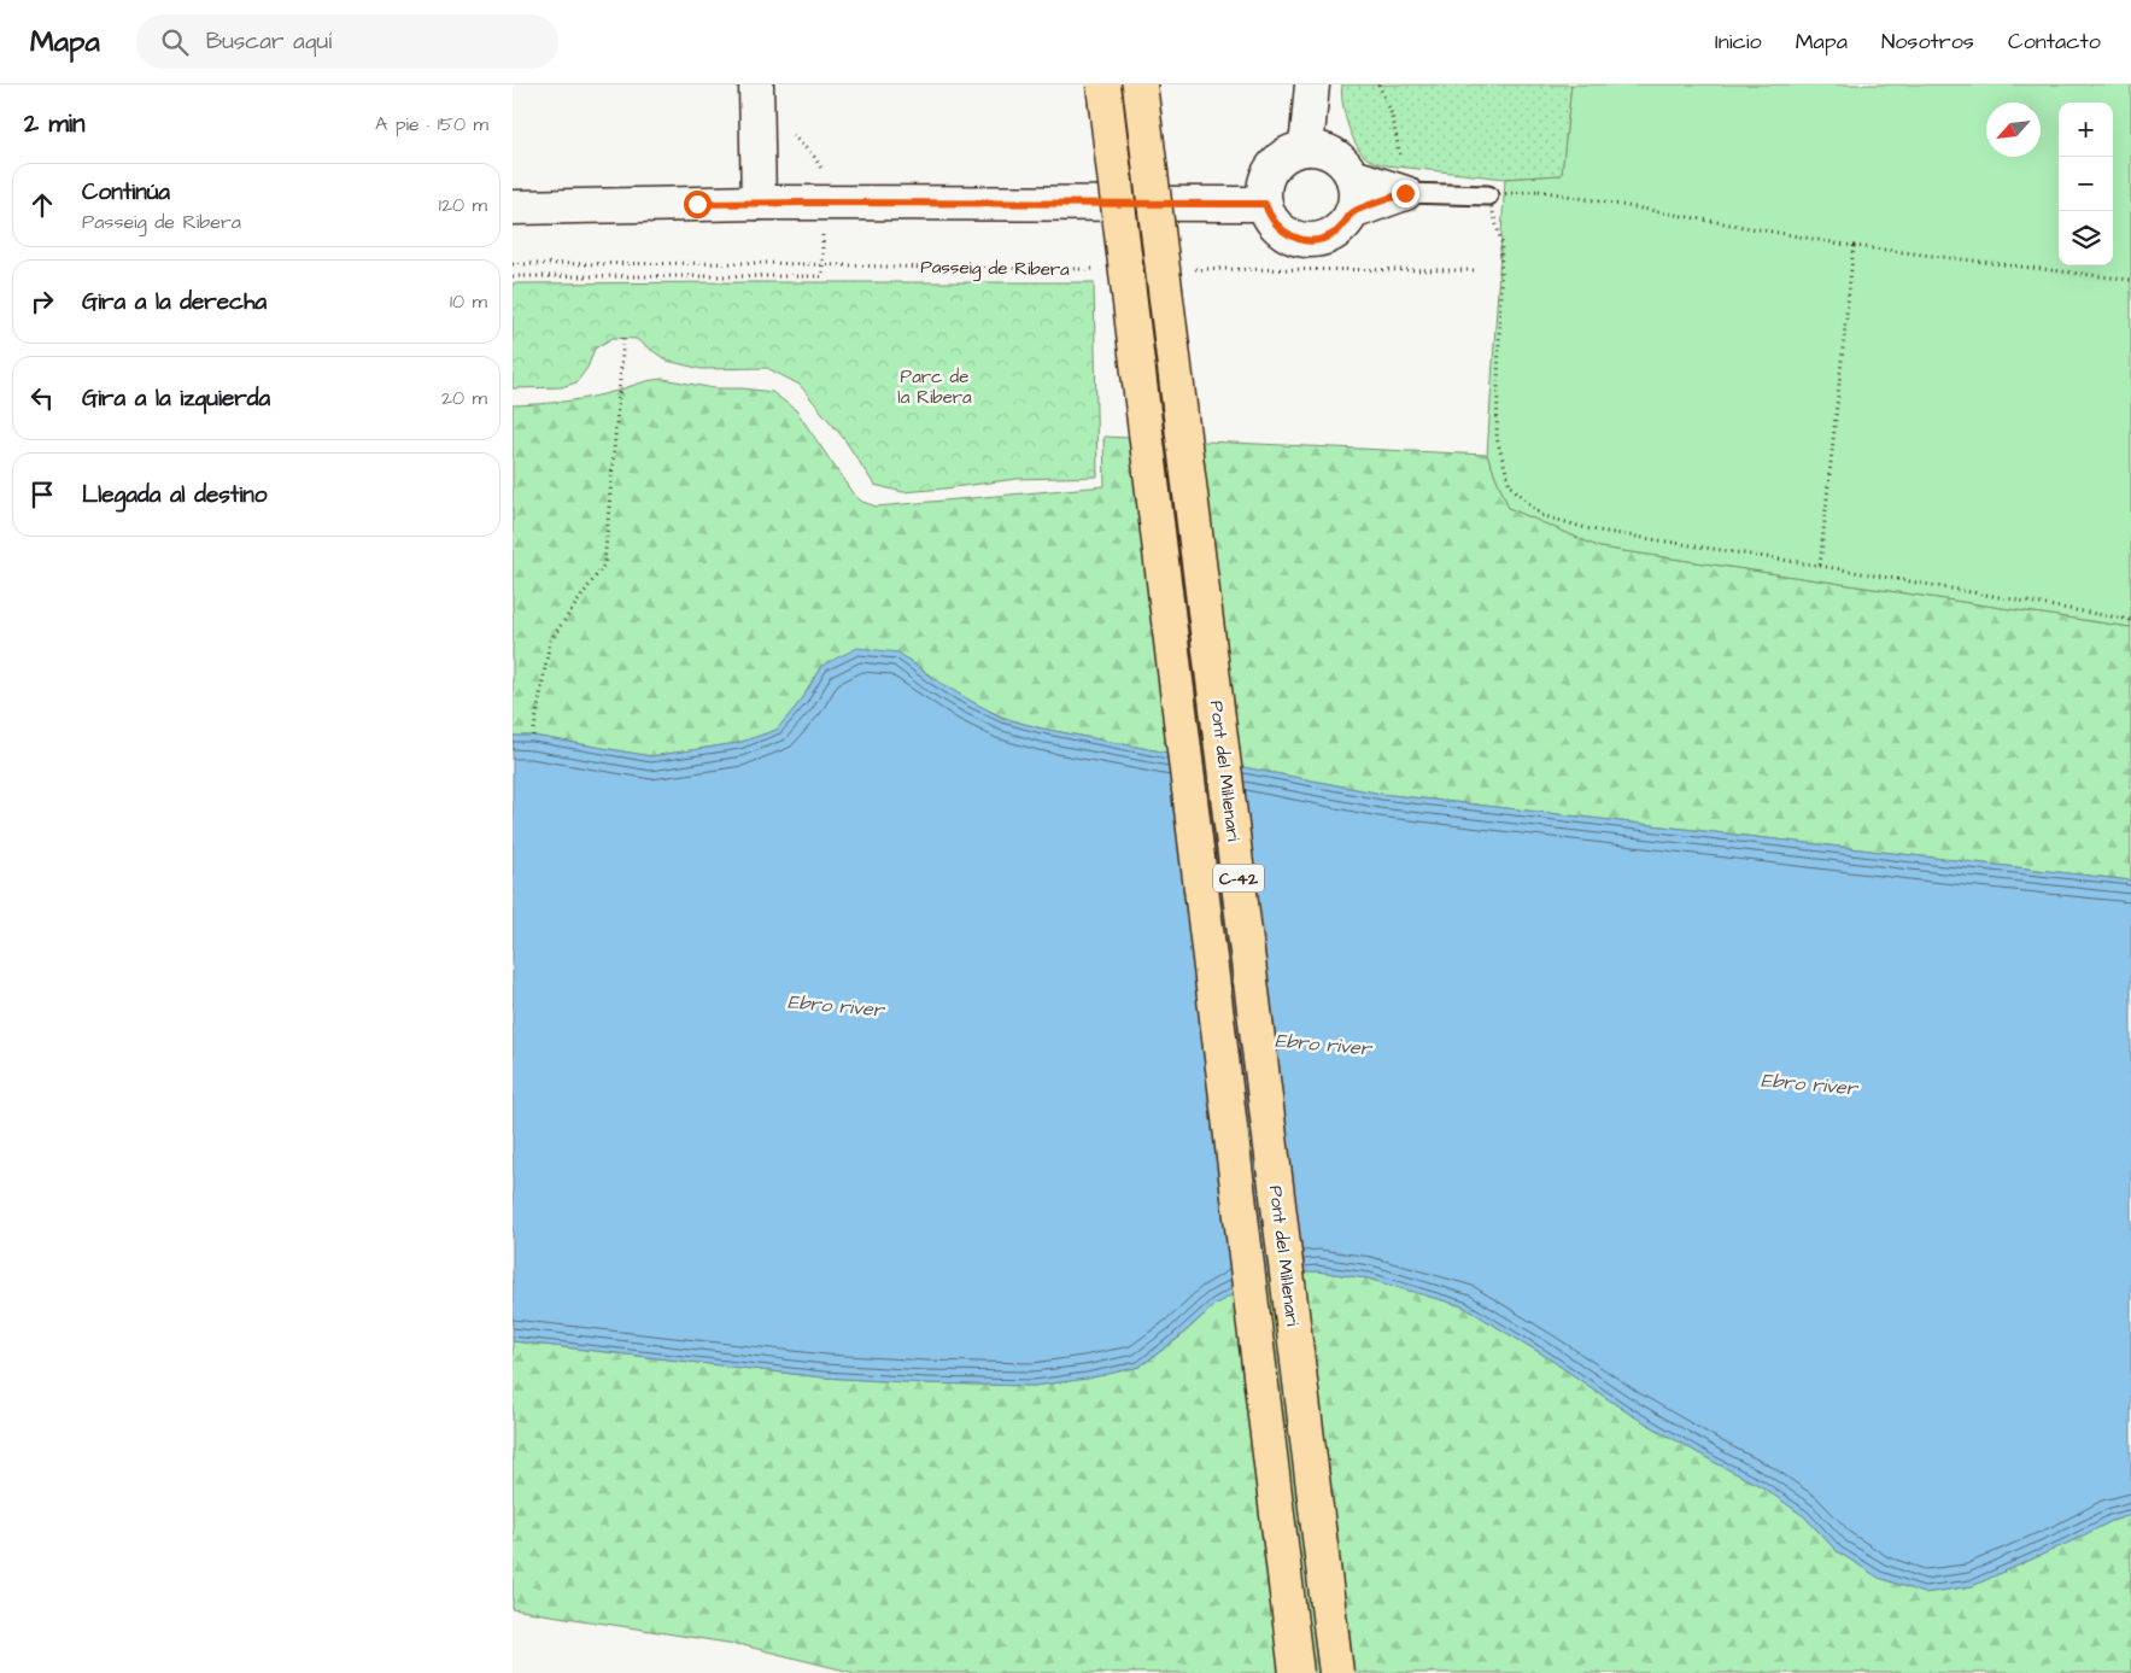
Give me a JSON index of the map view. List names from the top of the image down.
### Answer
{
  "streets": {
    "main road": ["Pont del Mil·lenari", "C-42"],
    "path": ["Passeig de Ribera"]
  },
  "water": ["Ebro river"],
  "parks": ["Parc de la Ribera"],
  "north": "bottom left",
  "page": {
    "header": "Mapa",
    "search": "Buscar aquí",
    "nav": [
      "Inicio",
      "Mapa",
      "Nosotros",
      "Contacto"
    ],
    "heading": ["2 min", "A pie · 150 m"],
    "map_buttons": ["+", "−"],
    "list": [
      ["Continúa", "Passeig de Ribera", "120 m"],
      ["Gira a la derecha", "10 m"],
      ["Gira a la izquierda", "20 m"],
      "Llegada al destino"
    ]
  }
}
